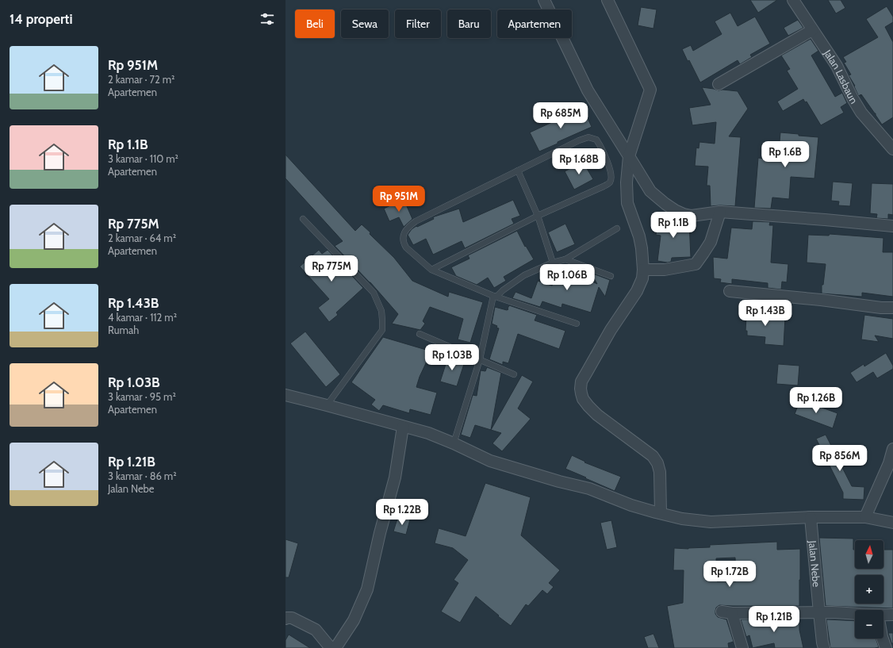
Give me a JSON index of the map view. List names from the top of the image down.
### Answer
{
  "streets": {
    "street": ["Jalan Lasbaun", "Jalan Nebe"]
  },
  "north": "top",
  "page": {
    "heading": "14 properti",
    "chip": [
      "Beli",
      "Sewa",
      "Filter",
      "Baru",
      "Apartemen"
    ],
    "list": [
      {
        "name": "Rp 951M",
        "note": "2 kamar · 72 m² · Apartemen"
      },
      {
        "name": "Rp 1.1B",
        "note": "3 kamar · 110 m² · Apartemen"
      },
      {
        "name": "Rp 775M",
        "note": "2 kamar · 64 m² · Apartemen"
      },
      {
        "name": "Rp 1.43B",
        "note": "4 kamar · 112 m² · Rumah"
      },
      {
        "name": "Rp 1.03B",
        "note": "3 kamar · 95 m² · Apartemen"
      },
      {
        "name": "Rp 1.21B",
        "note": "3 kamar · 86 m² · Jalan Nebe"
      }
    ],
    "price": [
      "Rp 685M",
      "Rp 1.6B",
      "Rp 1.68B",
      "Rp 951M",
      "Rp 1.1B",
      "Rp 775M",
      "Rp 1.06B",
      "Rp 1.43B",
      "Rp 1.03B",
      "Rp 1.26B",
      "Rp 856M",
      "Rp 1.22B",
      "Rp 1.72B",
      "Rp 1.21B"
    ],
    "map_buttons": ["+", "−"]
  }
}
